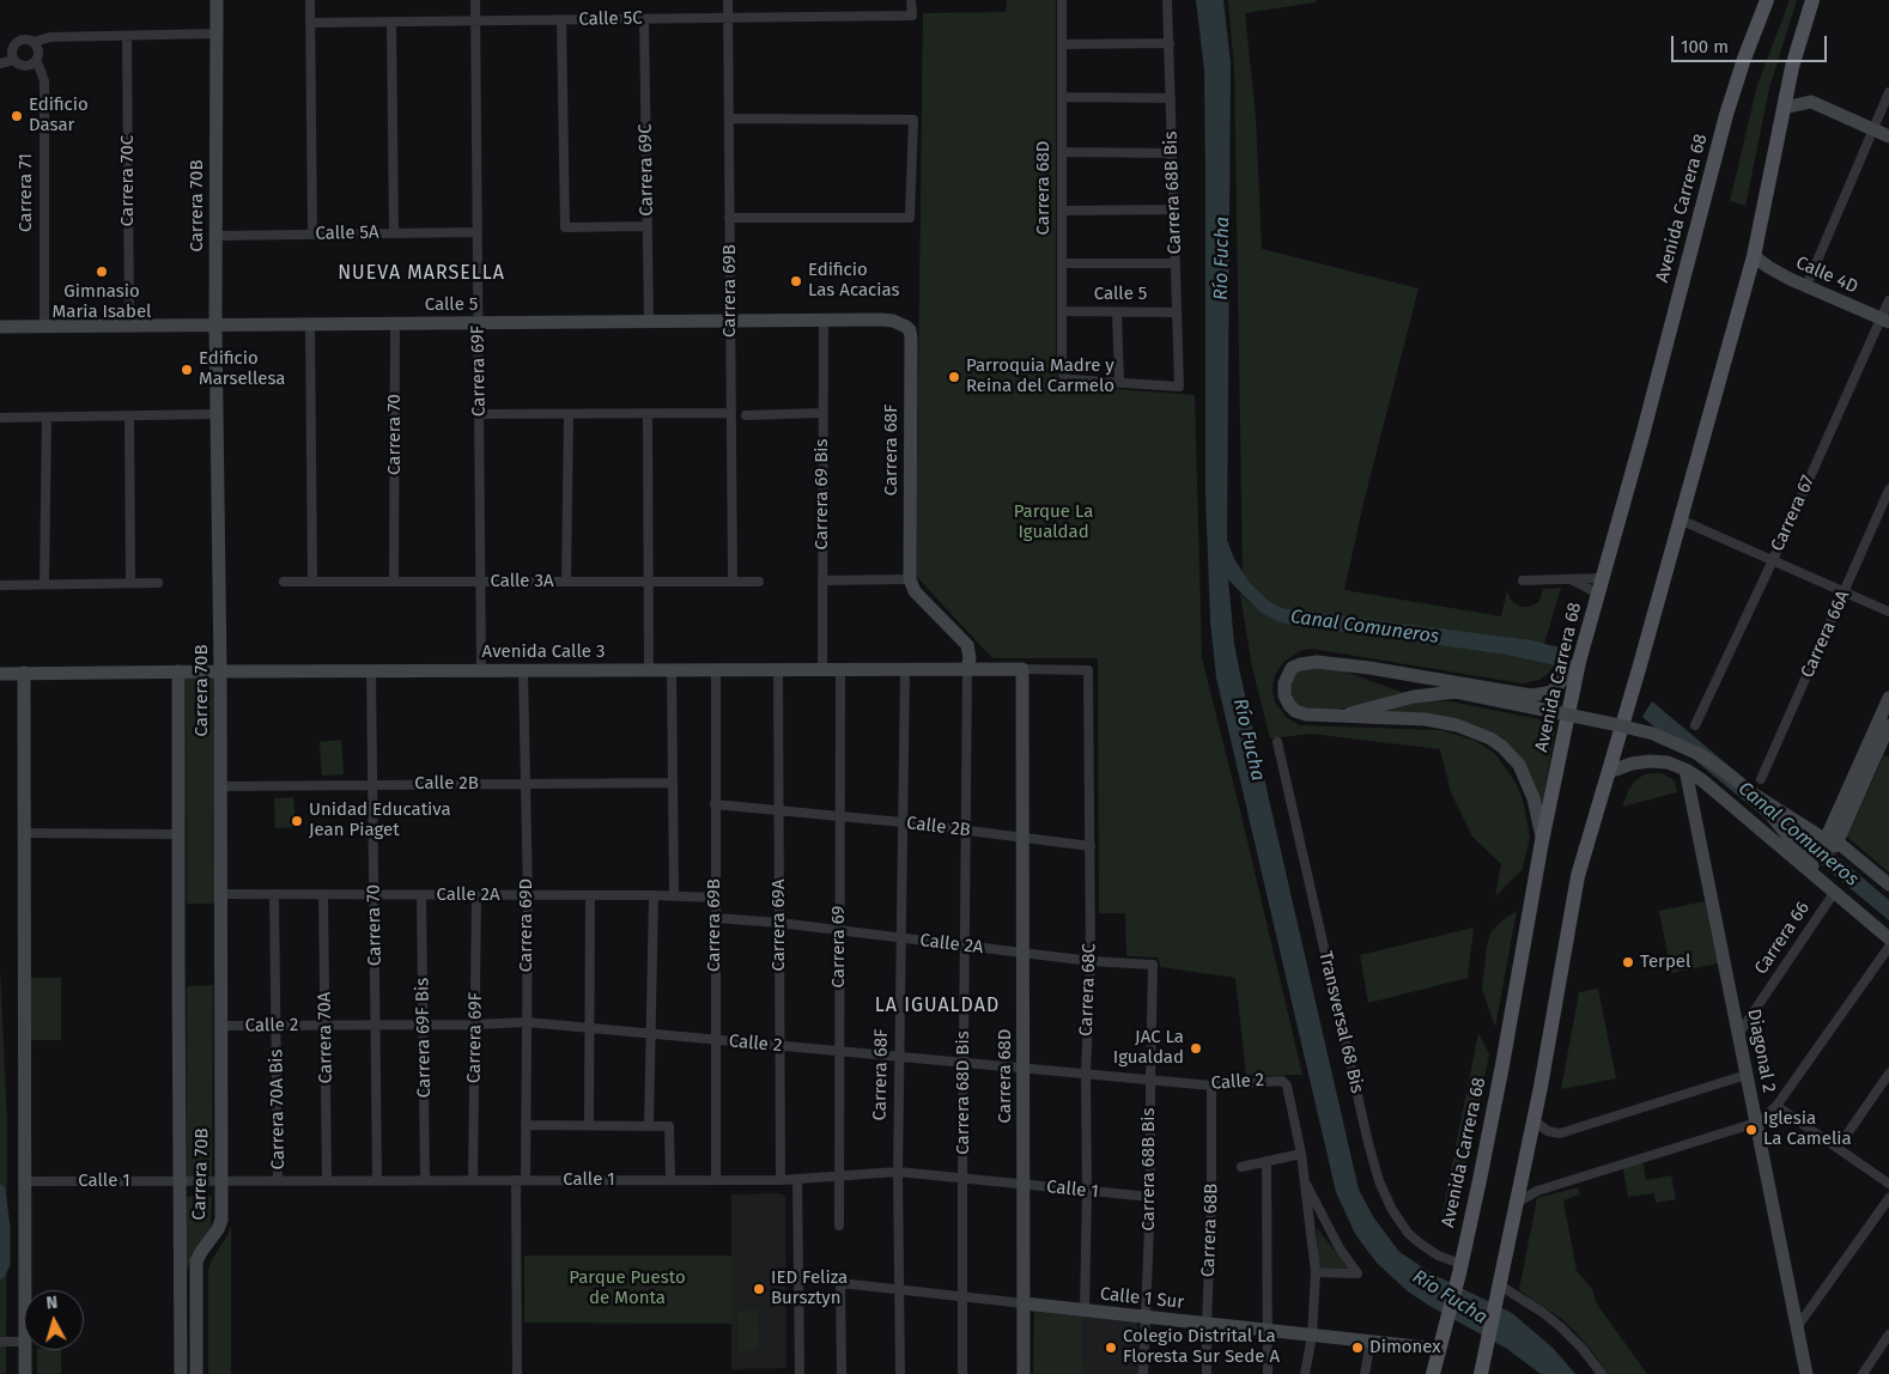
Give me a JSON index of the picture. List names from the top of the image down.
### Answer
{
  "streets": {
    "main road": ["Avenida Carrera 68"],
    "street": [
      "Calle 5C",
      "Carrera 69C",
      "Carrera 70C",
      "Carrera 68D",
      "Carrera 71",
      "Carrera 68B Bis",
      "Carrera 70B",
      "Calle 5A",
      "Calle 4D",
      "Carrera 69B",
      "Calle 5",
      "Carrera 69F",
      "Carrera 70",
      "Carrera 68F",
      "Carrera 69 Bis",
      "Carrera 67",
      "Calle 3A",
      "Carrera 66A",
      "Avenida Calle 3",
      "Calle 2B",
      "Calle 2A",
      "Carrera 69D",
      "Carrera 69A",
      "Carrera 66",
      "Carrera 69",
      "Carrera 68C",
      "Transversal 68 Bis",
      "Calle 2",
      "Carrera 70A",
      "Carrera 69F Bis",
      "Diagonal 2",
      "Carrera 68D Bis",
      "Carrera 70A Bis",
      "Calle 1",
      "Carrera 68B",
      "Calle 1 Sur"
    ]
  },
  "crossings": [
    ["Calle 5C", "Carrera 69C"],
    ["Calle 5C", "Carrera 69B"],
    ["Calle 5C", "Carrera 69F"],
    ["Carrera 69C", "Calle 5"],
    ["Carrera 70C", "Calle 5"],
    ["Carrera 68D", "Carrera 68B Bis"],
    ["Carrera 68D", "Calle 5"],
    ["Carrera 68D", "Avenida Calle 3"],
    ["Carrera 68D", "Calle 2B"],
    ["Carrera 68D", "Calle 2A"],
    ["Carrera 68D", "Calle 2"],
    ["Carrera 68D", "Calle 1"],
    ["Carrera 68D", "Calle 1 Sur"],
    ["Carrera 71", "Calle 5"],
    ["Carrera 68B Bis", "Calle 5"],
    ["Carrera 68B Bis", "Calle 2A"],
    ["Carrera 68B Bis", "Calle 2"],
    ["Carrera 68B Bis", "Calle 1"],
    ["Carrera 68B Bis", "Calle 1 Sur"],
    ["Carrera 70B", "Calle 5A"],
    ["Carrera 70B", "Calle 5"],
    ["Carrera 70B", "Avenida Calle 3"],
    ["Carrera 70B", "Calle 2B"],
    ["Carrera 70B", "Calle 2A"],
    ["Carrera 70B", "Calle 2"],
    ["Carrera 70B", "Calle 1"],
    ["Avenida Carrera 68", "Transversal 68 Bis"],
    ["Avenida Carrera 68", "Calle 1 Sur"],
    ["Calle 5A", "Carrera 69F"],
    ["Calle 4D", "Carrera 67"],
    ["Carrera 69B", "Calle 5"],
    ["Carrera 69B", "Calle 3A"],
    ["Carrera 69B", "Avenida Calle 3"],
    ["Carrera 69B", "Calle 2B"],
    ["Carrera 69B", "Calle 2A"],
    ["Carrera 69B", "Calle 2"],
    ["Carrera 69B", "Calle 1"],
    ["Calle 5", "Carrera 69F"],
    ["Calle 5", "Carrera 70"],
    ["Calle 5", "Carrera 68F"],
    ["Calle 5", "Carrera 69 Bis"],
    ["Carrera 69F", "Calle 3A"],
    ["Carrera 69F", "Avenida Calle 3"],
    ["Carrera 69F", "Calle 2A"],
    ["Carrera 69F", "Calle 2"],
    ["Carrera 69F", "Calle 1"],
    ["Carrera 70", "Calle 3A"],
    ["Carrera 70", "Avenida Calle 3"],
    ["Carrera 70", "Calle 2B"],
    ["Carrera 70", "Calle 2A"],
    ["Carrera 70", "Calle 2"],
    ["Carrera 70", "Calle 1"],
    ["Carrera 68F", "Avenida Calle 3"],
    ["Carrera 68F", "Calle 2B"],
    ["Carrera 68F", "Calle 2A"],
    ["Carrera 68F", "Calle 2"],
    ["Carrera 68F", "Calle 1"],
    ["Carrera 68F", "Calle 1 Sur"],
    ["Carrera 69 Bis", "Avenida Calle 3"],
    ["Avenida Calle 3", "Carrera 69D"],
    ["Avenida Calle 3", "Carrera 69A"],
    ["Avenida Calle 3", "Carrera 69"],
    ["Avenida Calle 3", "Carrera 68C"],
    ["Avenida Calle 3", "Carrera 68D Bis"],
    ["Calle 2B", "Carrera 69D"],
    ["Calle 2B", "Carrera 69A"],
    ["Calle 2B", "Carrera 69"],
    ["Calle 2B", "Carrera 68C"],
    ["Calle 2B", "Carrera 68D Bis"],
    ["Calle 2A", "Carrera 69D"],
    ["Calle 2A", "Carrera 69A"],
    ["Calle 2A", "Carrera 69"],
    ["Calle 2A", "Carrera 68C"],
    ["Calle 2A", "Carrera 70A"],
    ["Calle 2A", "Carrera 69F Bis"],
    ["Calle 2A", "Carrera 68D Bis"],
    ["Calle 2A", "Carrera 70A Bis"],
    ["Carrera 69D", "Calle 2"],
    ["Carrera 69D", "Calle 1"],
    ["Carrera 69A", "Calle 2"],
    ["Carrera 69A", "Calle 1"],
    ["Carrera 66", "Diagonal 2"],
    ["Carrera 69", "Calle 2"],
    ["Carrera 69", "Calle 1"],
    ["Carrera 68C", "Calle 2"],
    ["Carrera 68C", "Calle 1"],
    ["Carrera 68C", "Calle 1 Sur"],
    ["Calle 2", "Carrera 70A"],
    ["Calle 2", "Carrera 69F Bis"],
    ["Calle 2", "Carrera 68D Bis"],
    ["Calle 2", "Carrera 70A Bis"],
    ["Calle 2", "Carrera 68B"],
    ["Carrera 70A", "Calle 1"],
    ["Carrera 69F Bis", "Calle 1"],
    ["Carrera 68D Bis", "Calle 1"],
    ["Carrera 68D Bis", "Calle 1 Sur"],
    ["Carrera 70A Bis", "Calle 1"],
    ["Carrera 68B", "Calle 1 Sur"]
  ],
  "districts": ["NUEVA MARSELLA", "LA IGUALDAD"],
  "water": ["Río Fucha", "Canal Comuneros"],
  "parks": ["Parque La Igualdad", "Parque Puesto de Monta"],
  "places": [
    "Edificio Dasar",
    "Gimnasio Maria Isabel",
    "Edificio Las Acacias",
    "Edificio Marsellesa",
    "Parroquia Madre y Reina del Carmelo",
    "Unidad Educativa Jean Piaget",
    "Terpel",
    "JAC La Igualdad",
    "Iglesia La Camelia",
    "IED Feliza Bursztyn",
    "Colegio Distrital La Floresta Sur Sede A",
    "Dimonex"
  ],
  "scale_bar": "100 m",
  "north": "top"
}
